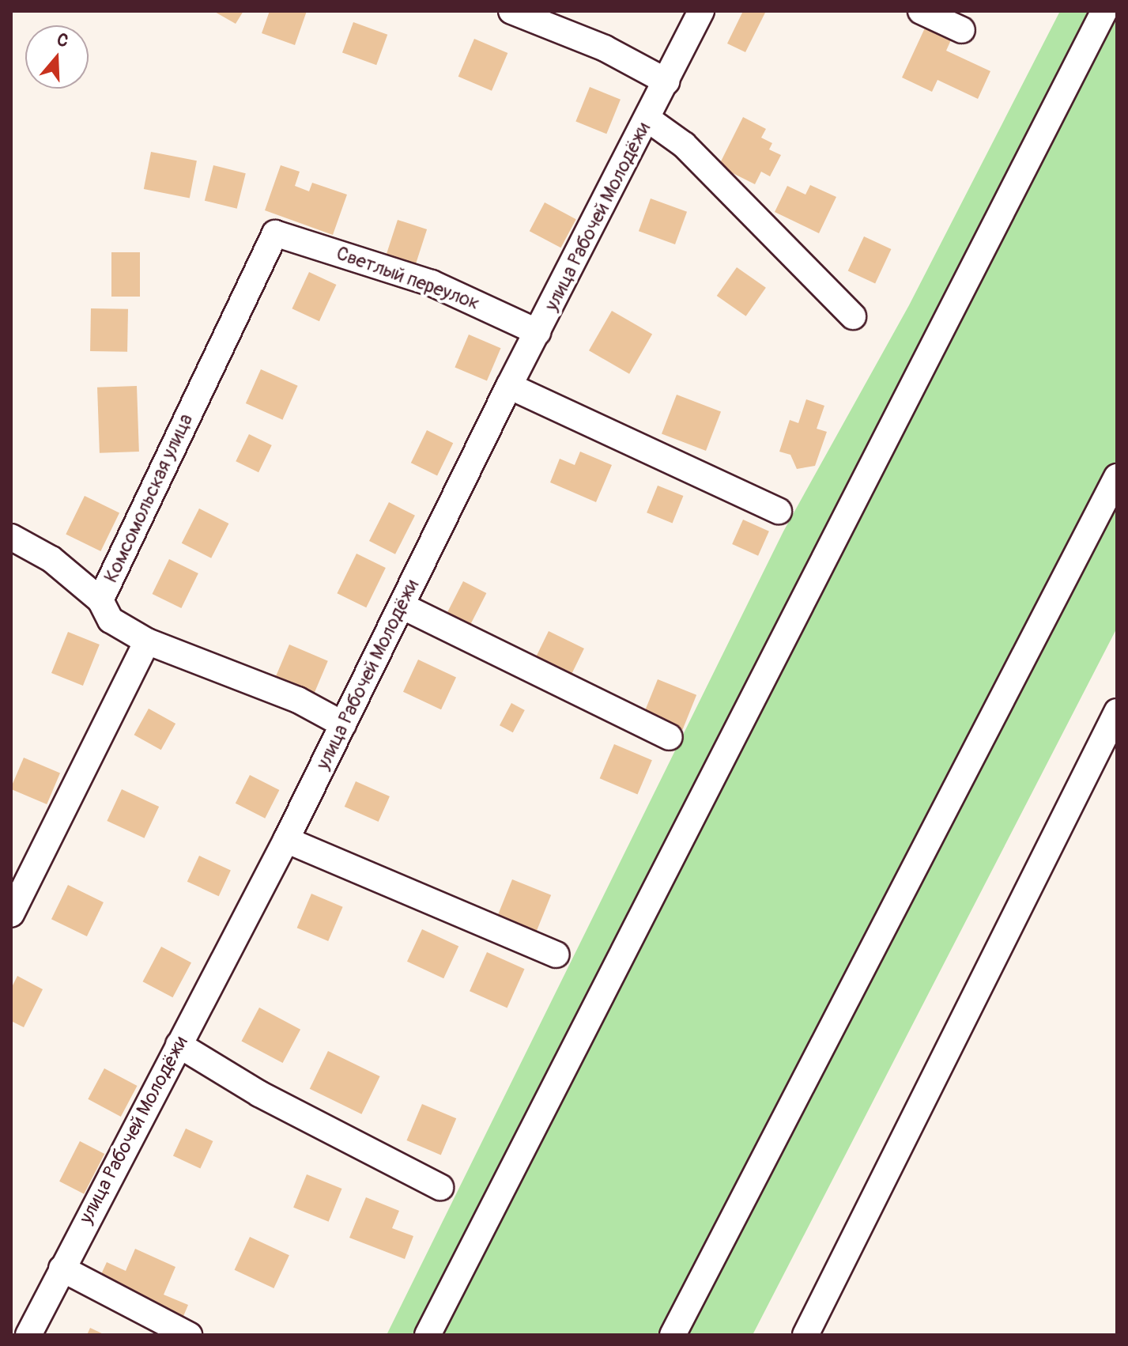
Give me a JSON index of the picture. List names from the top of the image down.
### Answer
{
  "streets": {
    "street": ["улица Рабочей Молодёжи", "Светлый переулок", "Комсомольская улица"]
  },
  "crossings": [
    ["улица Рабочей Молодёжи", "Светлый переулок"],
    ["улица Рабочей Молодёжи", "Комсомольская улица"],
    ["Светлый переулок", "Комсомольская улица"]
  ],
  "north": "top"
}
